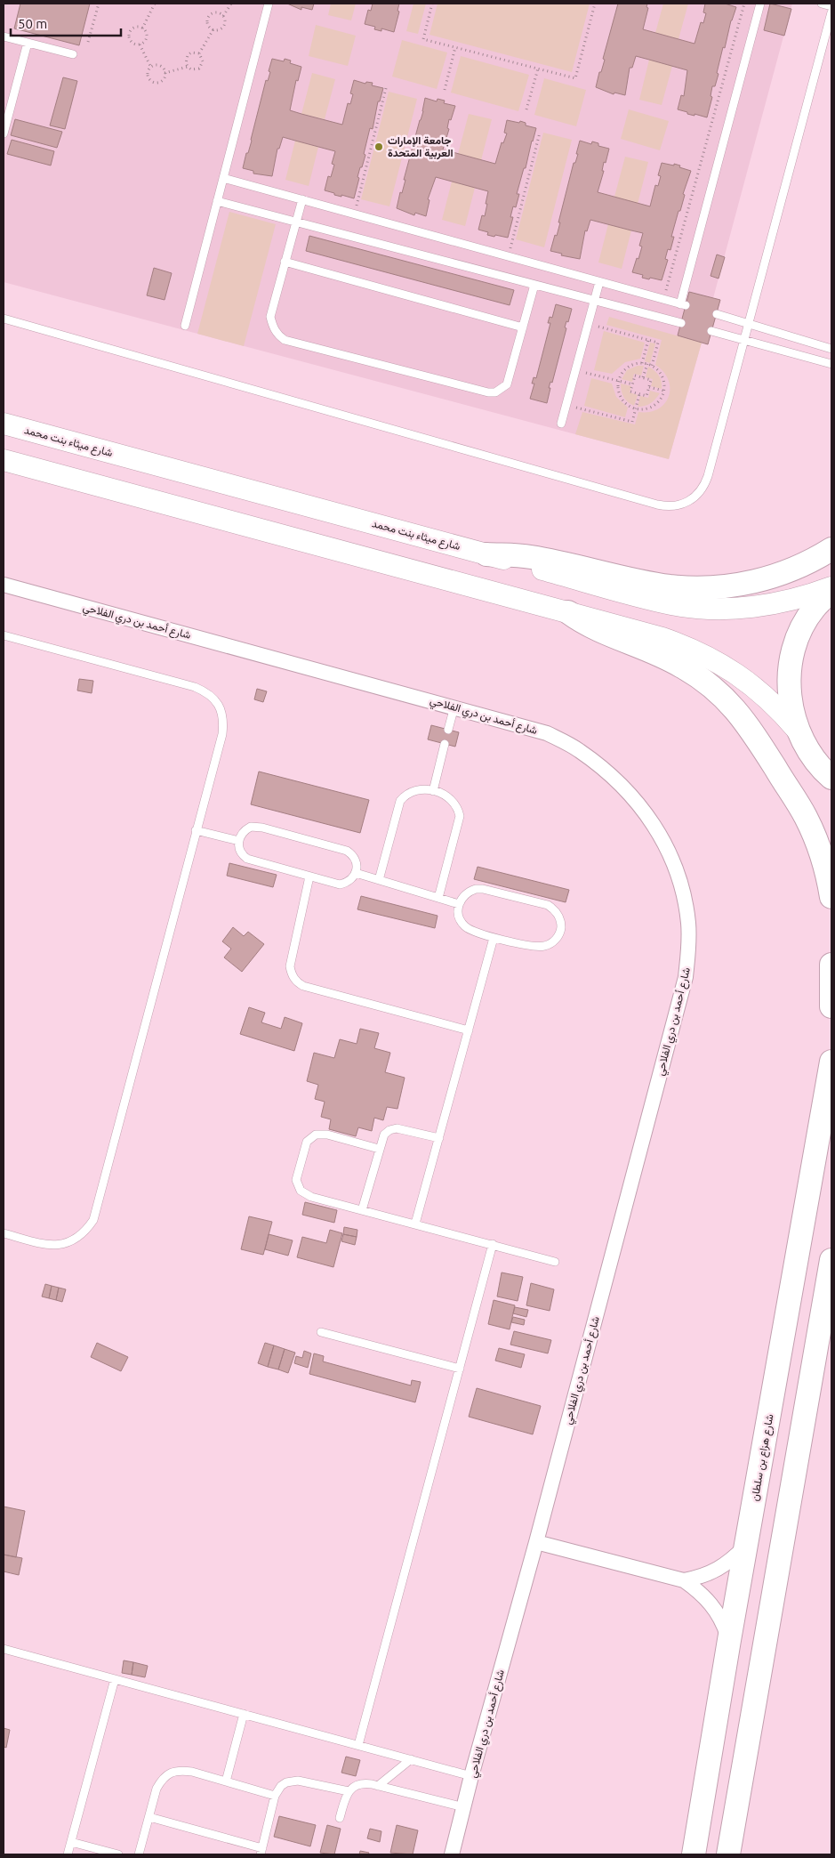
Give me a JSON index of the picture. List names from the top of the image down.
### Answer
{
  "streets": {
    "main road": ["شارع ميثاء بنت محمد", "شارع هزاع بن سلطان"],
    "street": ["شارع أحمد بن دري الفلاحي"]
  },
  "places": ["جامعة الإمارات العربية المتحدة"],
  "scale_bar": "50 m"
}
